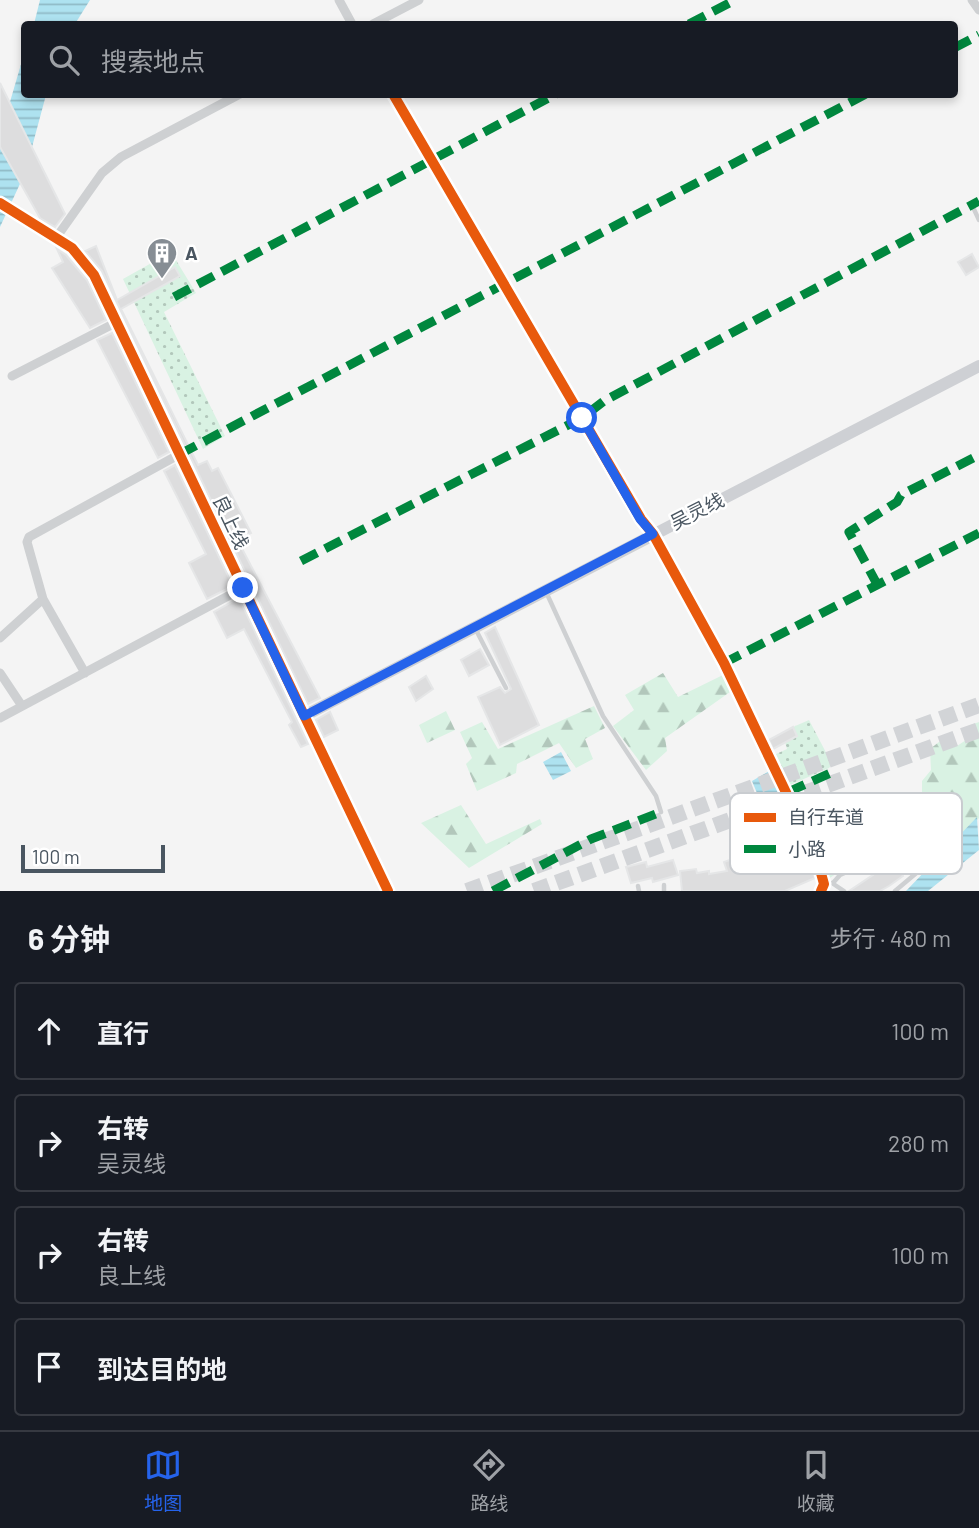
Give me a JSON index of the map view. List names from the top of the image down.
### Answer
{
  "streets": {
    "street": ["吴灵线", "良上线"]
  },
  "crossings": [
    ["吴灵线", "良上线"]
  ],
  "places": {
    "building": ["A"]
  },
  "legend": ["自行车道", "小路"],
  "scale_bar": "100 m",
  "page": {
    "search": "搜索地点",
    "scale": "100 m",
    "heading": ["6 分钟", "步行 · 480 m"],
    "list": [
      ["直行", "100 m"],
      ["右转", "吴灵线", "280 m"],
      ["右转", "良上线", "100 m"],
      "到达目的地"
    ],
    "nav": ["地图", "路线", "收藏"]
  }
}
